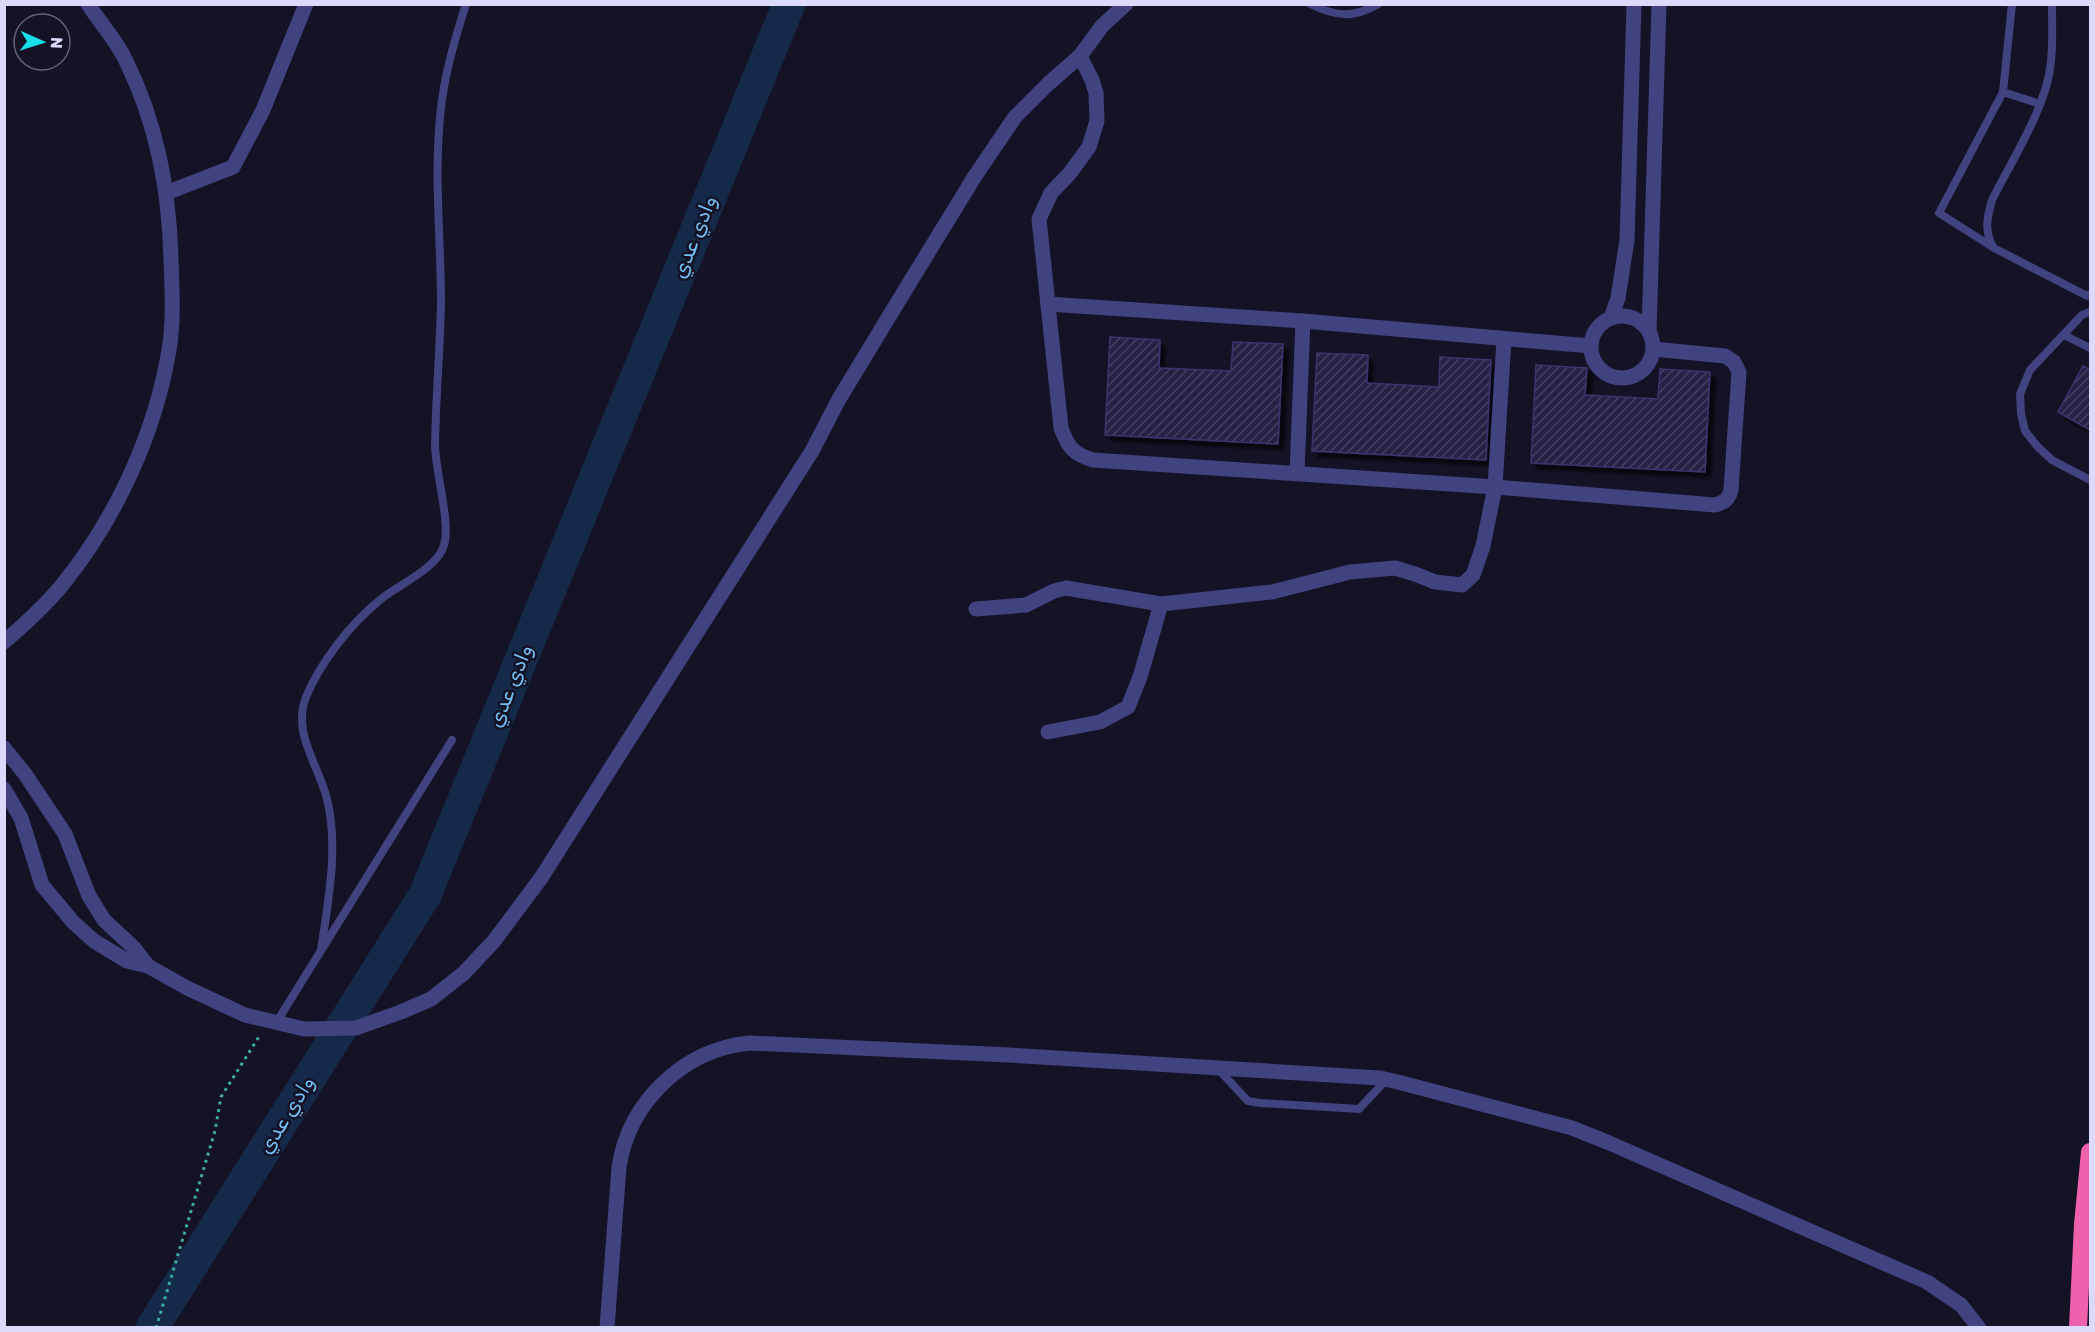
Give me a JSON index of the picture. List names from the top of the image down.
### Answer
{
  "water": ["وادي عدي"],
  "north": "right"
}
